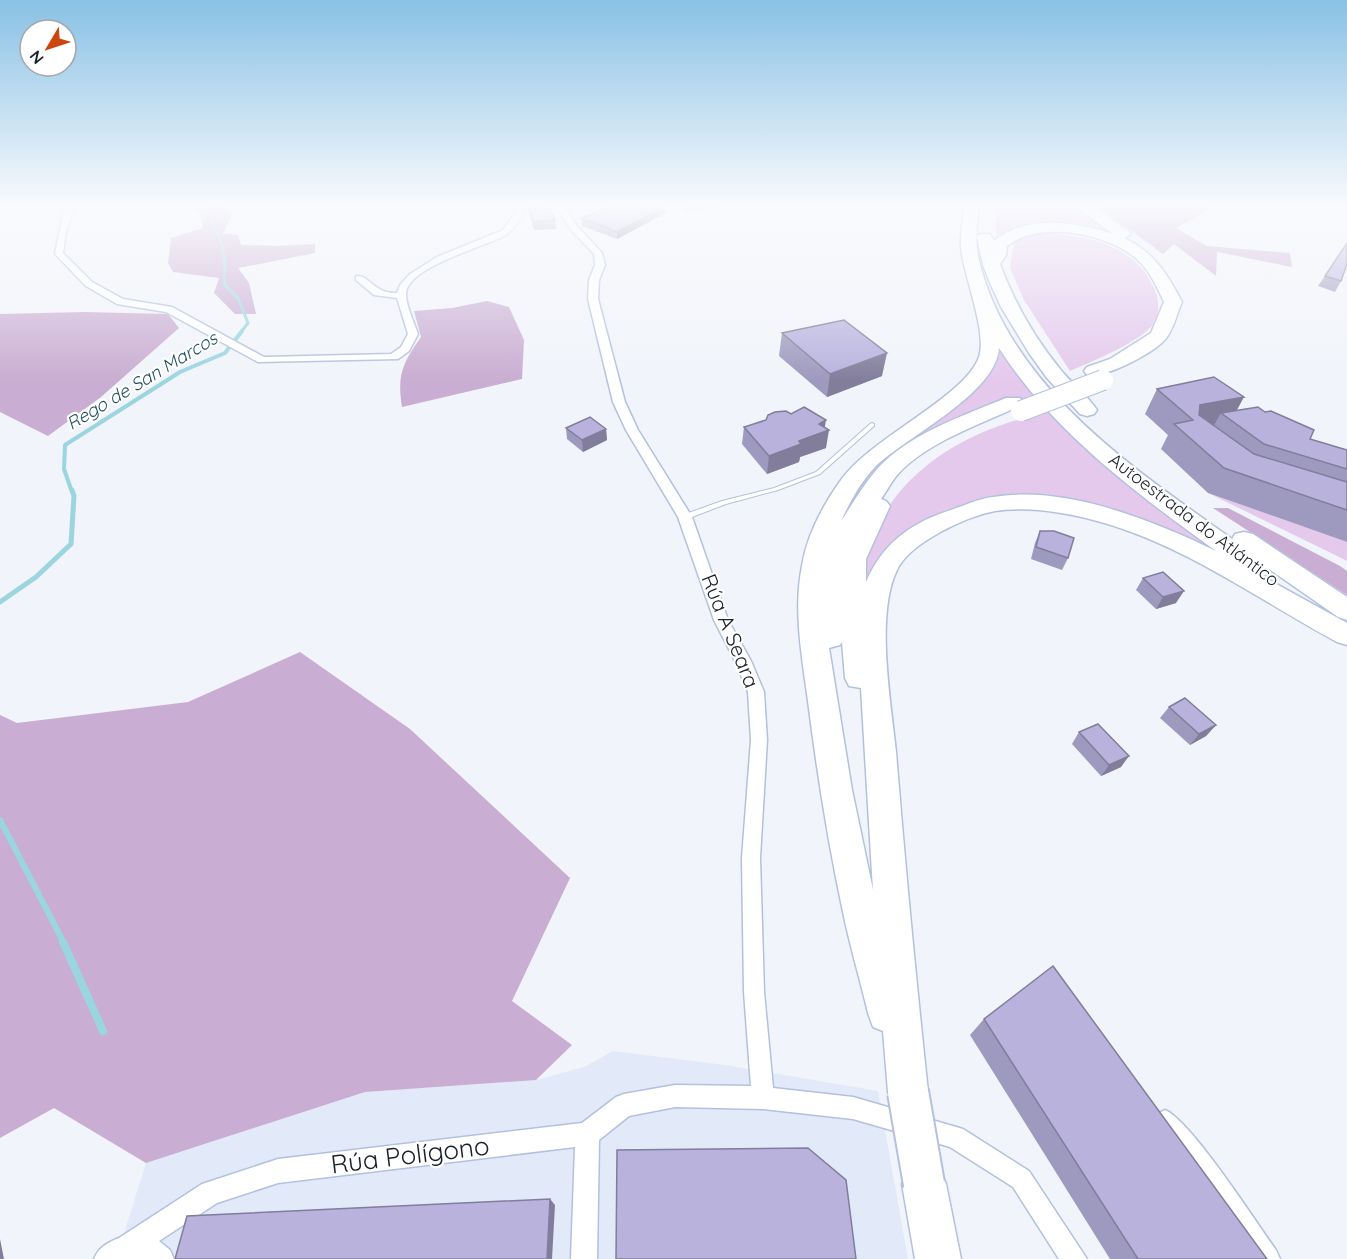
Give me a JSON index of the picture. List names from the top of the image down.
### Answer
{
  "streets": {
    "highway": ["Autoestrada do Atlántico"],
    "street": ["Rúa A Seara", "Rúa Polígono"]
  },
  "water": ["Rego de San Marcos"],
  "north": "bottom left"
}
